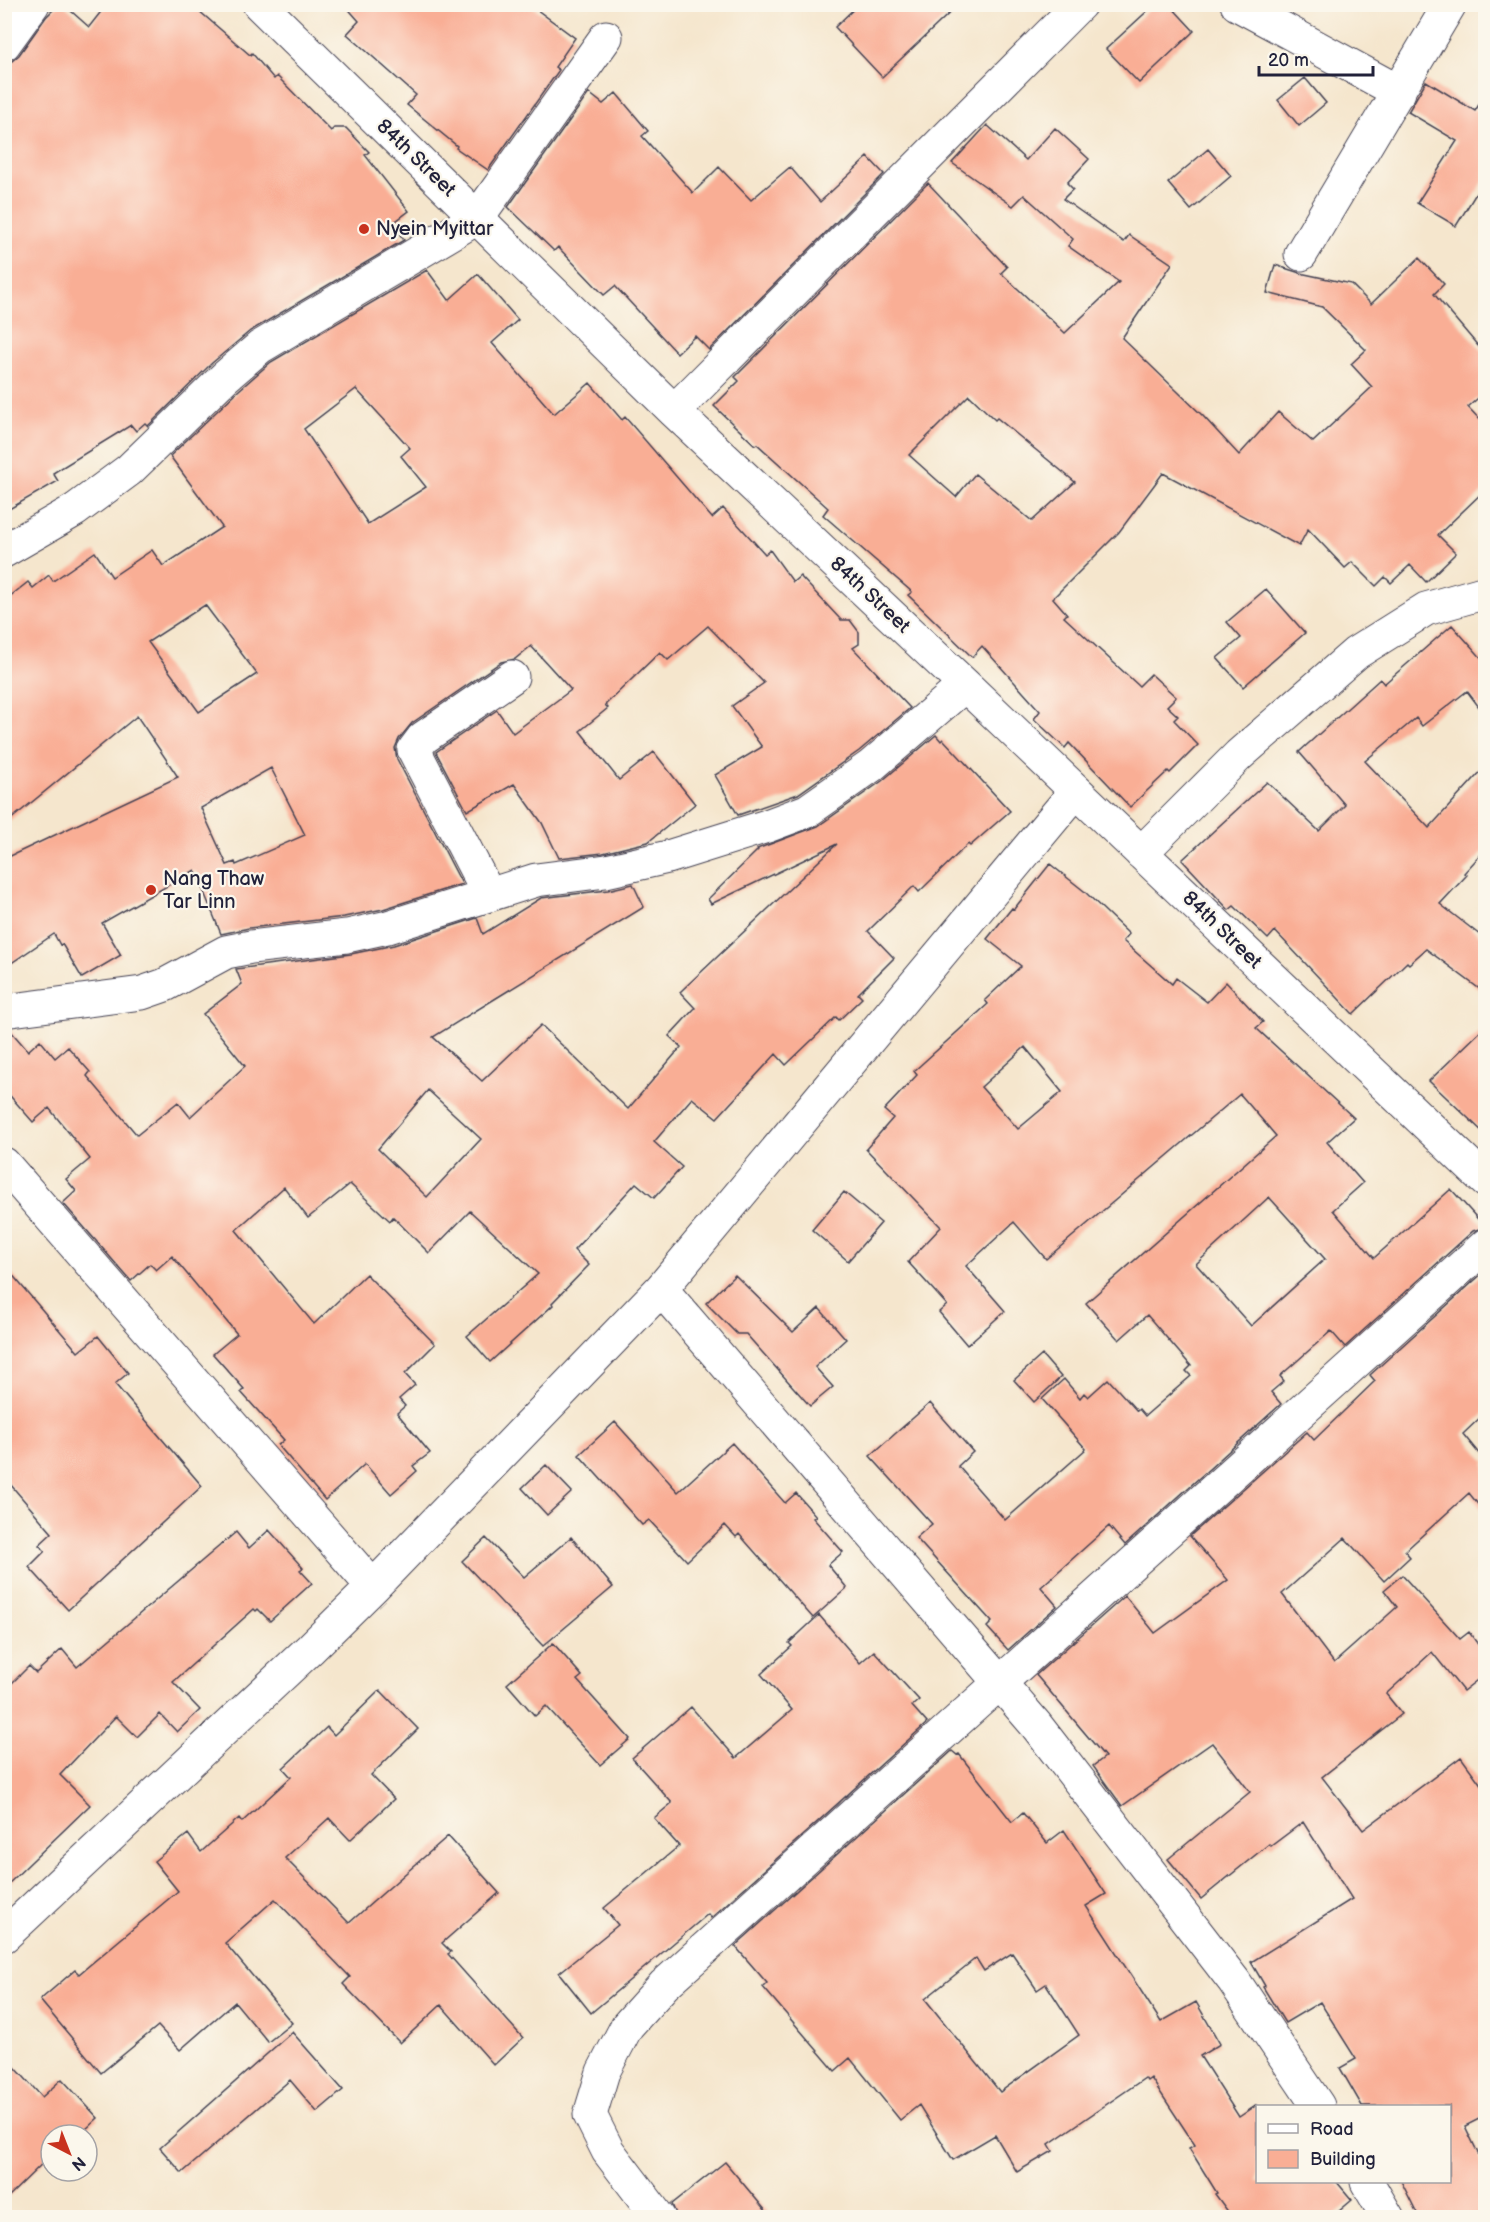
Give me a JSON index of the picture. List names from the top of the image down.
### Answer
{
  "streets": {
    "street": ["84th Street"]
  },
  "places": ["Nyein Myittar", "Nang Thaw Tar Linn"],
  "legend": ["Road", "Building"],
  "scale_bar": "20 m",
  "north": "bottom right"
}
